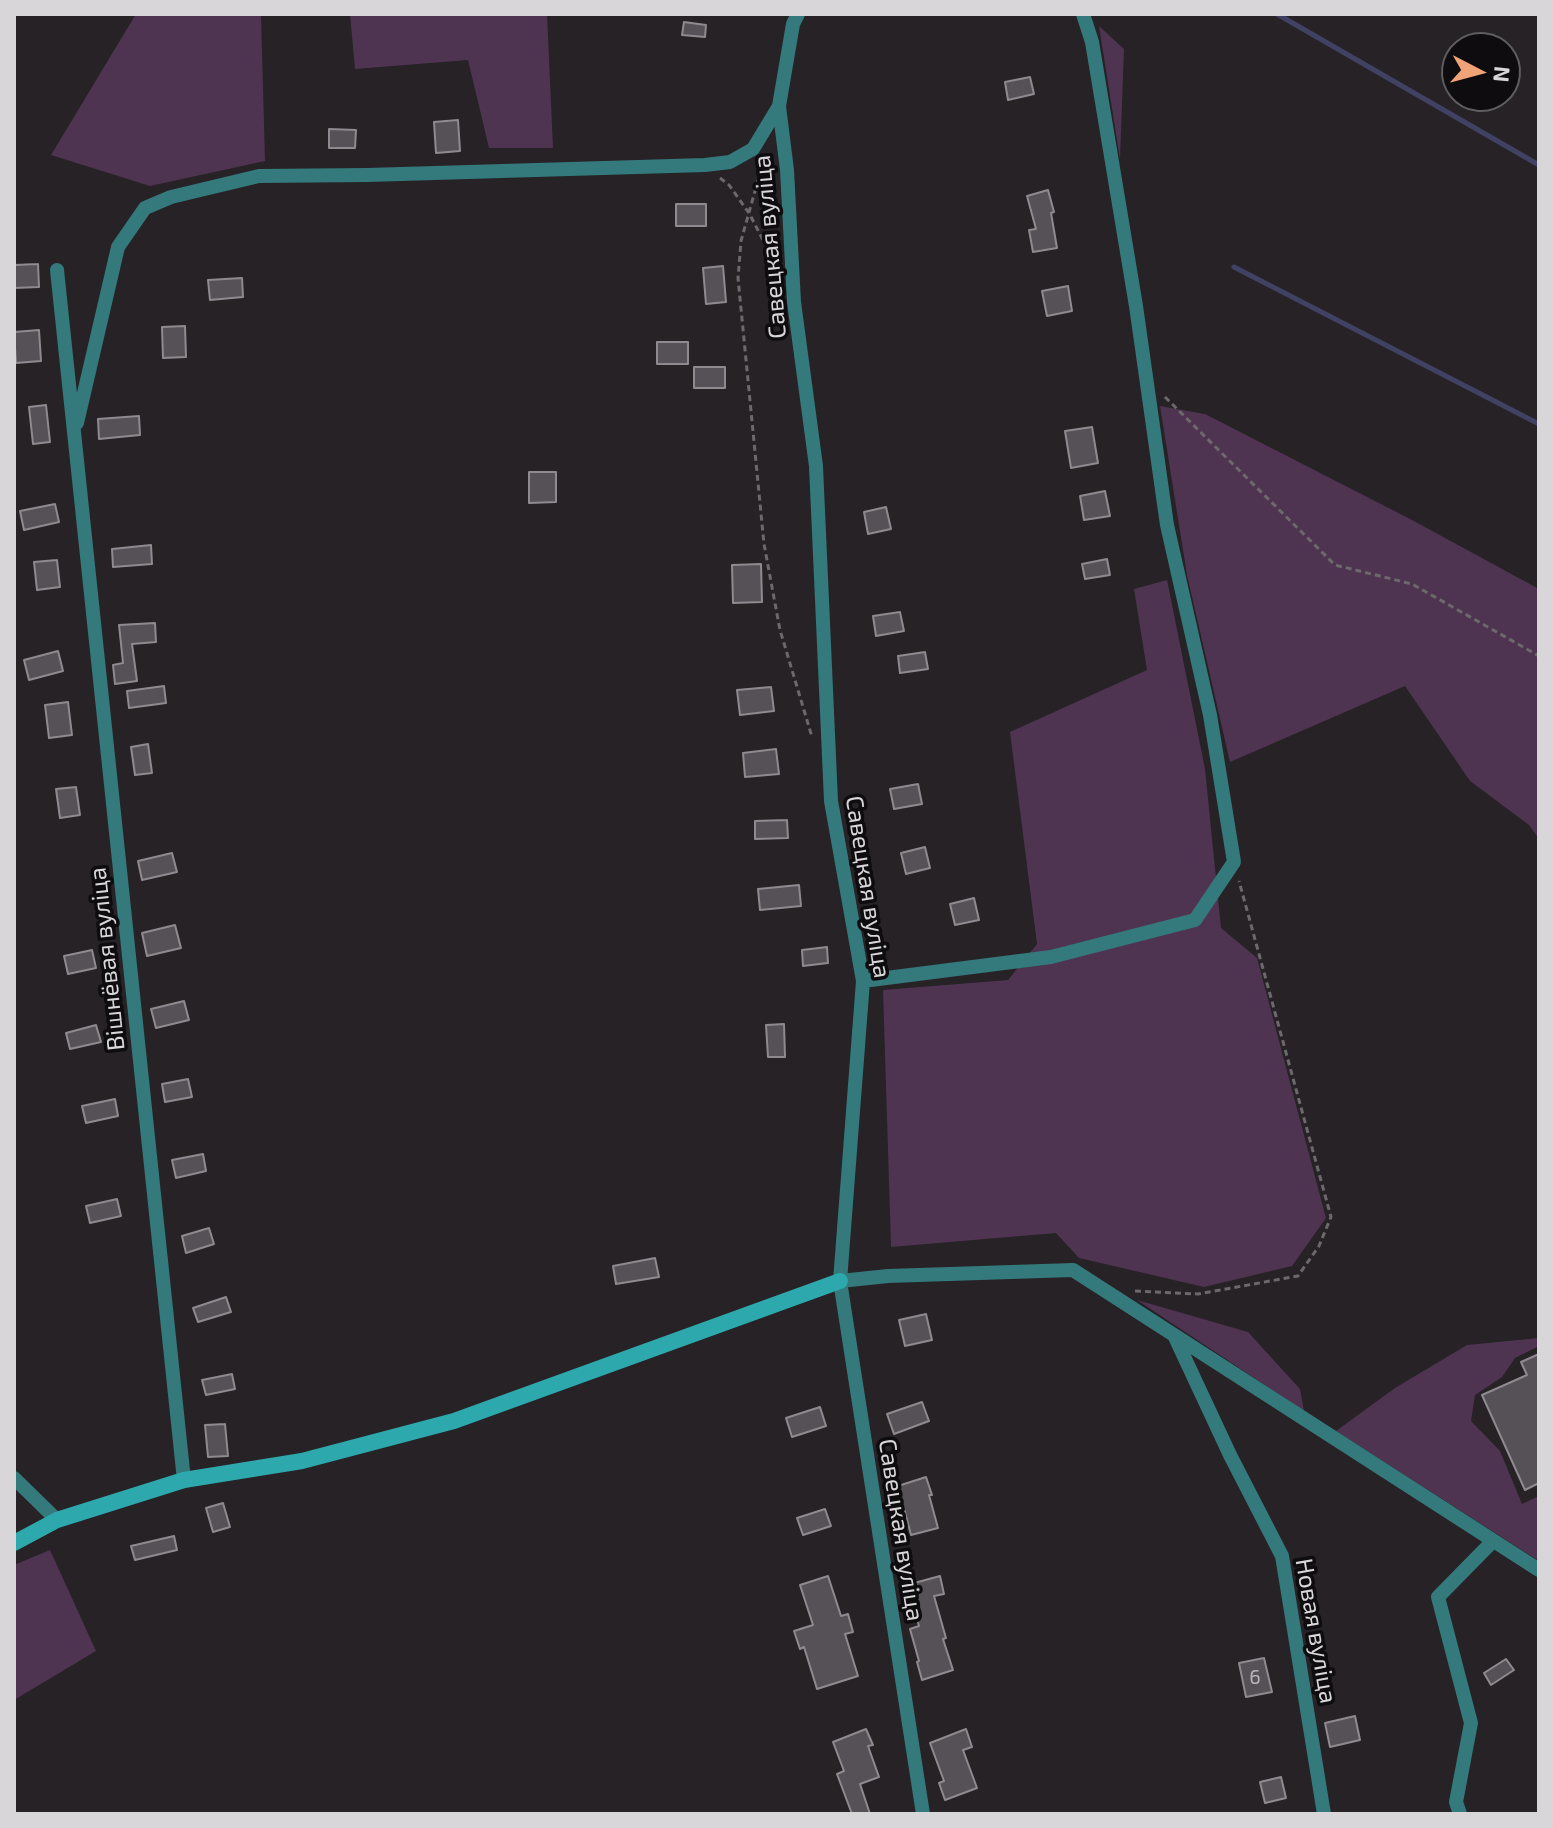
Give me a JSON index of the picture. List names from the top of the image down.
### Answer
{
  "streets": {
    "street": ["Савецкая вуліца", "Вішнёвая вуліца", "Новая вуліца"]
  },
  "crossings": [
    ["Савецкая вуліца", "Вішнёвая вуліца"]
  ],
  "house_numbers": ["6"],
  "north": "right"
}
